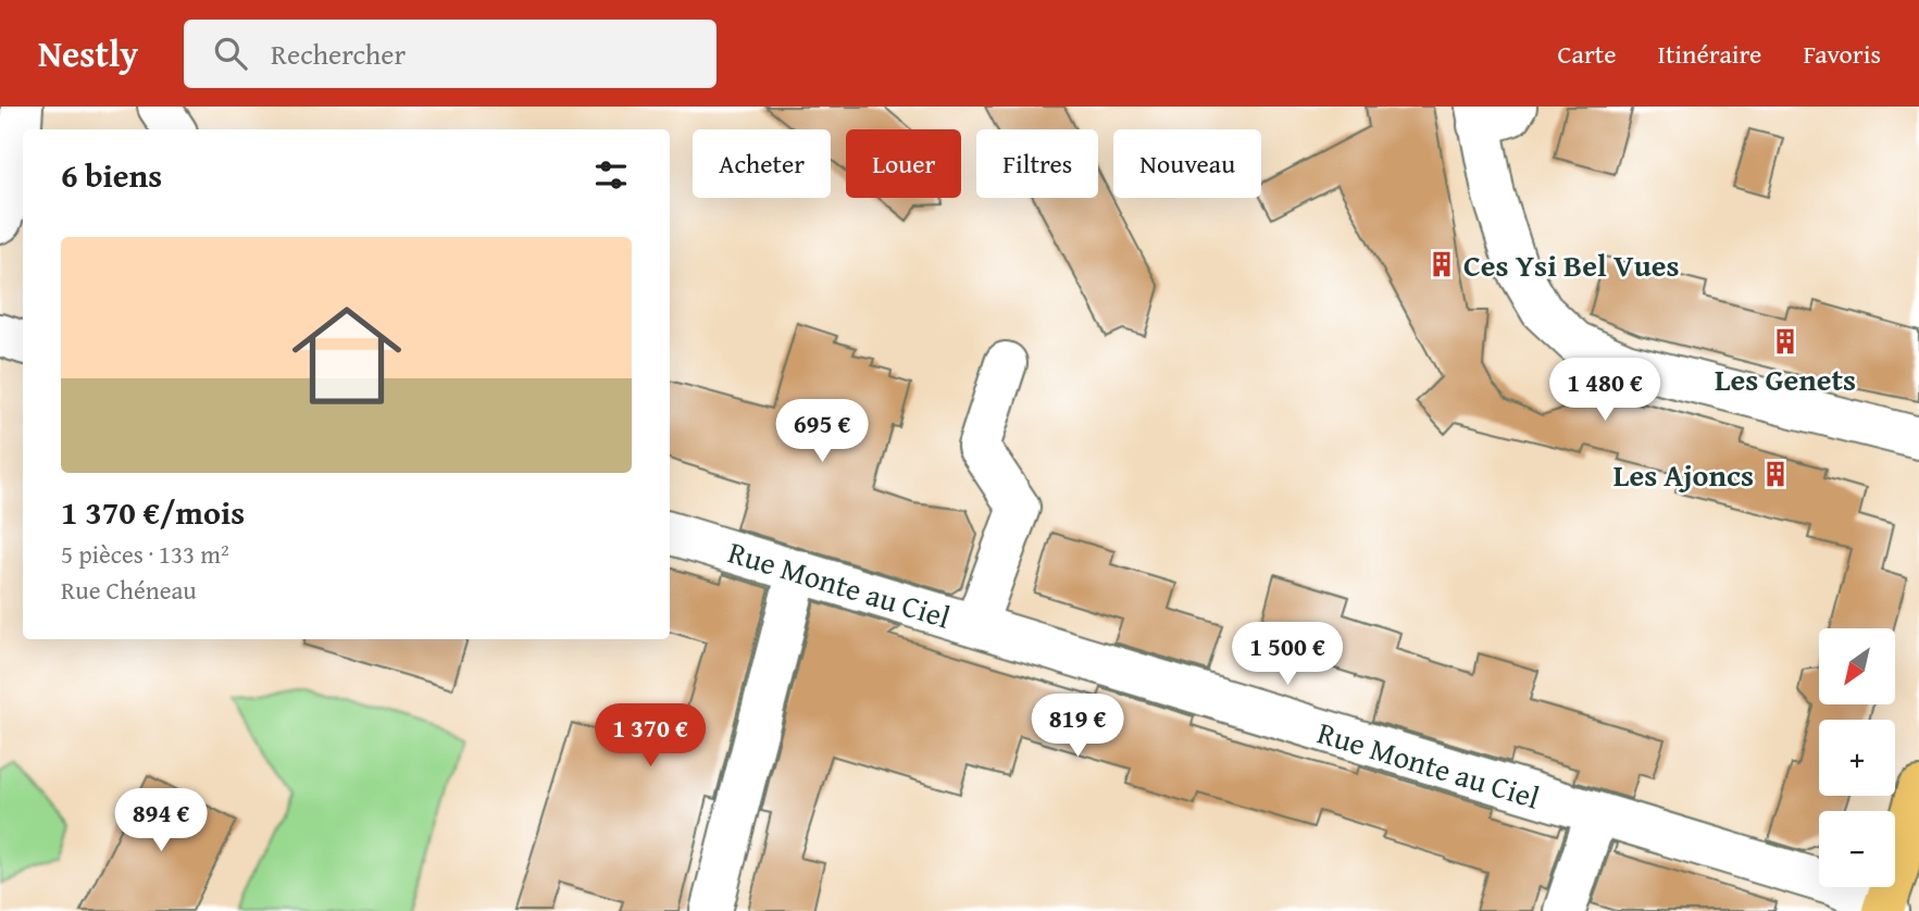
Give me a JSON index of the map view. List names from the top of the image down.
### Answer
{
  "streets": {
    "street": ["Rue Monte au Ciel"]
  },
  "places": {
    "building": ["Ces Ysi Bel Vues", "Les Genets", "Les Ajoncs"]
  },
  "north": "bottom left",
  "page": {
    "header": "Nestly",
    "search": "Rechercher",
    "nav": ["Carte", "Itinéraire", "Favoris"],
    "chip": [
      "Acheter",
      "Louer",
      "Filtres",
      "Nouveau"
    ],
    "heading": "6 biens",
    "list": [
      {
        "name": "1 370 €/mois",
        "note": "5 pièces · 133 m² · Rue Chéneau"
      }
    ],
    "price": [
      "1 480 €",
      "695 €",
      "1 500 €",
      "819 €",
      "1 370 €",
      "894 €"
    ],
    "map_buttons": ["+", "−"]
  }
}
